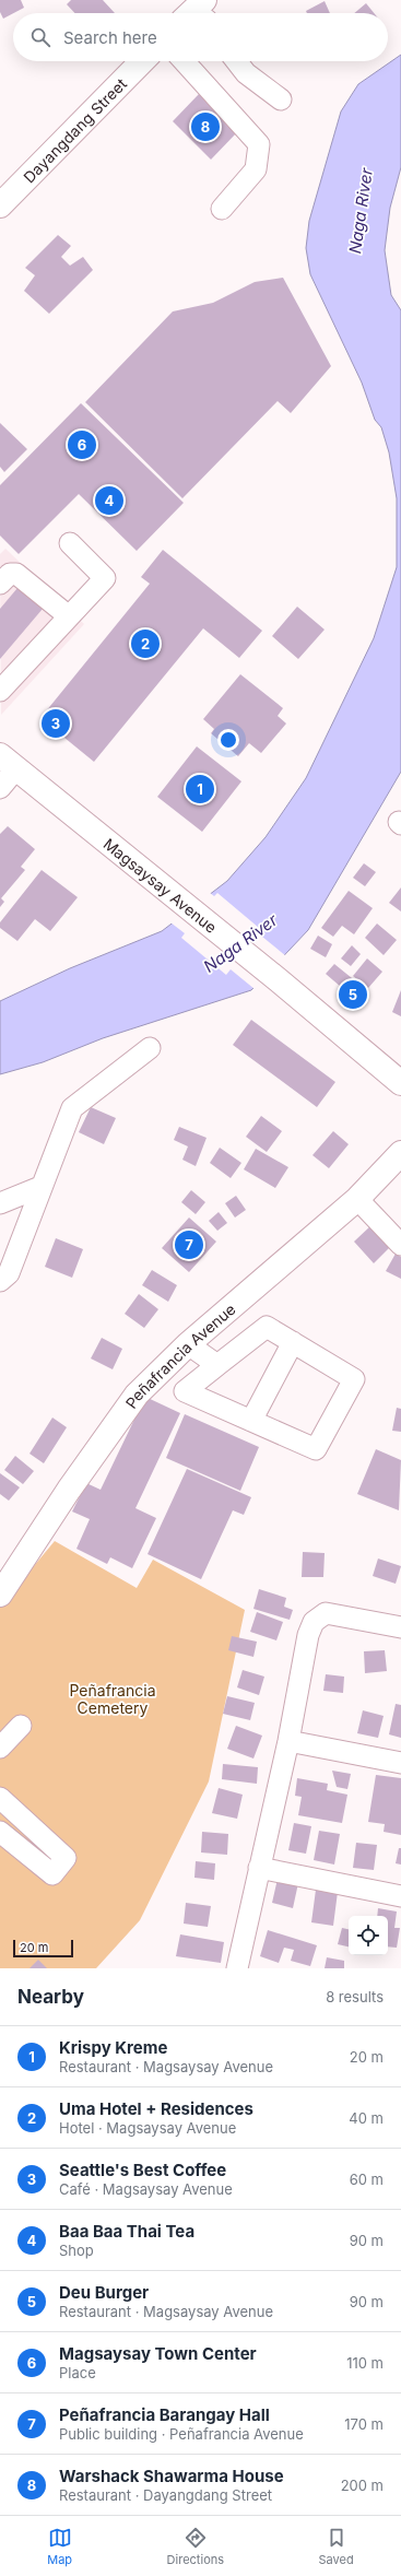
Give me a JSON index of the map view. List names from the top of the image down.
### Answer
{
  "streets": {
    "main road": ["Dayangdang Street", "Magsaysay Avenue", "Peñafrancia Avenue"]
  },
  "water": ["Naga River"],
  "parks": ["Peñafrancia Cemetery"],
  "scale_bar": "20 m",
  "page": {
    "search": "Search here",
    "pins": [
      "8",
      "6",
      "4",
      "2",
      "3",
      "1",
      "5",
      "7"
    ],
    "scale": "20 m",
    "heading": ["Nearby", "8 results"],
    "list": [
      {
        "mark": "1",
        "name": "Krispy Kreme",
        "note": "Restaurant · Magsaysay Avenue",
        "value": "20 m"
      },
      {
        "mark": "2",
        "name": "Uma Hotel + Residences",
        "note": "Hotel · Magsaysay Avenue",
        "value": "40 m"
      },
      {
        "mark": "3",
        "name": "Seattle's Best Coffee",
        "note": "Café · Magsaysay Avenue",
        "value": "60 m"
      },
      {
        "mark": "4",
        "name": "Baa Baa Thai Tea",
        "note": "Shop",
        "value": "90 m"
      },
      {
        "mark": "5",
        "name": "Deu Burger",
        "note": "Restaurant · Magsaysay Avenue",
        "value": "90 m"
      },
      {
        "mark": "6",
        "name": "Magsaysay Town Center",
        "note": "Place",
        "value": "110 m"
      },
      {
        "mark": "7",
        "name": "Peñafrancia Barangay Hall",
        "note": "Public building · Peñafrancia Avenue",
        "value": "170 m"
      },
      {
        "mark": "8",
        "name": "Warshack Shawarma House",
        "note": "Restaurant · Dayangdang Street",
        "value": "200 m"
      }
    ],
    "nav": ["Map", "Directions", "Saved"]
  }
}
